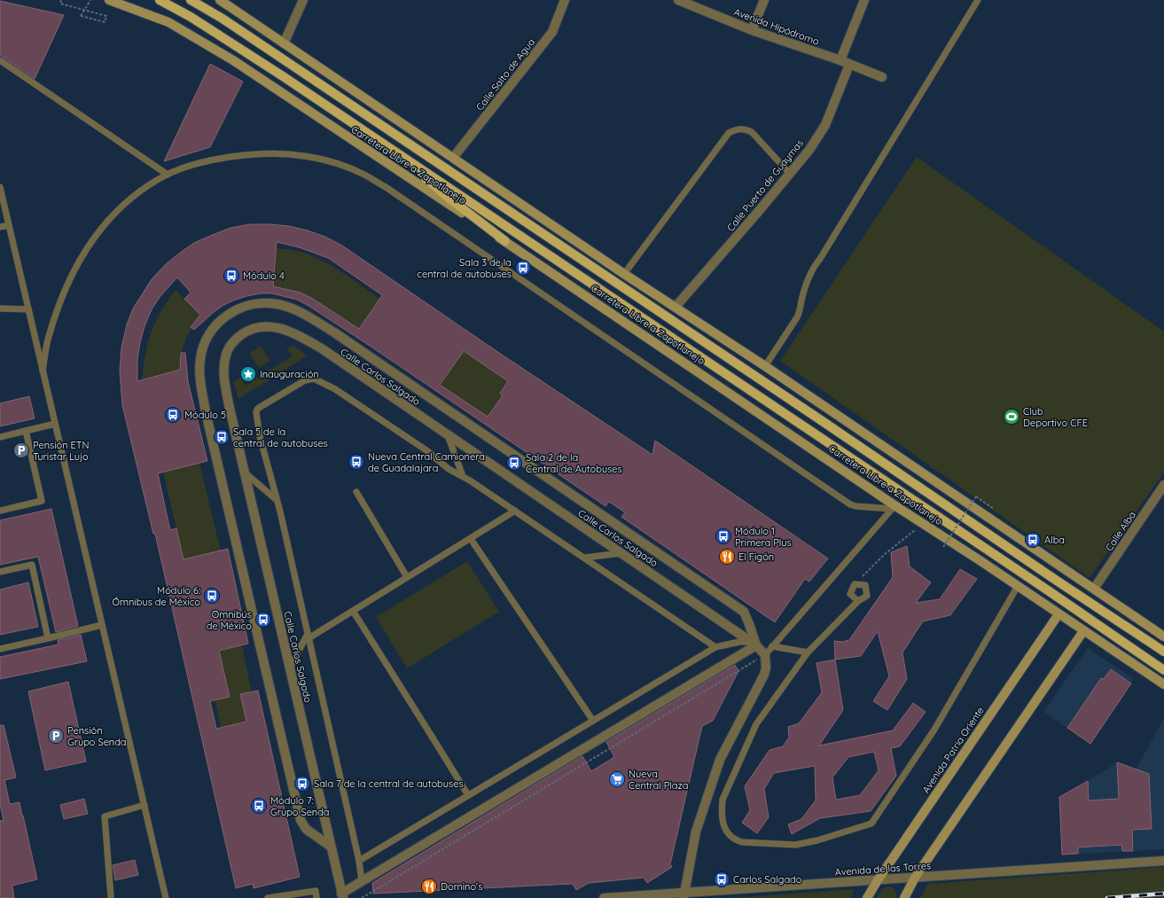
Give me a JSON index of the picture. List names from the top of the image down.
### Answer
{
  "streets": {
    "main road": ["Carretera Libre a Zapotlanejo", "Avenida Patria Oriente"],
    "street": [
      "Avenida Hipódromo",
      "Calle Salto de Agua",
      "Calle Puerto de Guaymas",
      "Calle Carlos Salgado",
      "Calle Alba",
      "Avenida de las Torres"
    ]
  },
  "crossings": [
    ["Avenida Hipódromo", "Calle Puerto de Guaymas"],
    ["Carretera Libre a Zapotlanejo", "Avenida Patria Oriente"],
    ["Avenida Patria Oriente", "Avenida de las Torres"]
  ],
  "places": {
    "bus stop": [
      "Sala 3 de la central de autobuses",
      "Módulo 4",
      "Módulo 5",
      "Sala 5 de la central de autobuses",
      "Nueva Central Camionera de Guadalajara",
      "Sala 2 de la Central de Autobuses",
      "Módulo 1 Primera Plus",
      "Alba",
      "Módulo 6: Ómnibus de México",
      "Omnibús de México",
      "Sala 7 de la central de autobuses",
      "Módulo 7: Grupo Senda",
      "Carlos Salgado"
    ],
    "place": ["Inauguración"],
    "sports": ["Club Deportivo CFE"],
    "parking": ["Pensión ETN Turistar Lujo", "Pensión Grupo Senda"],
    "restaurant": ["El Figón", "Domino's"],
    "supermarket": ["Nueva Central Plaza"]
  }
}
